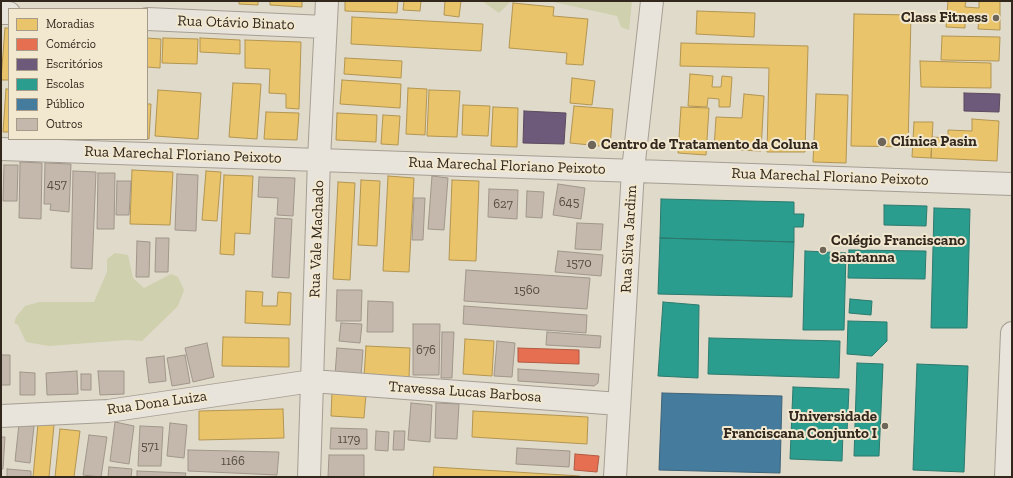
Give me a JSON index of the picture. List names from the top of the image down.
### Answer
{
  "streets": {
    "street": [
      "Rua Otávio Binato",
      "Rua Marechal Floriano Peixoto",
      "Rua Vale Machado",
      "Rua Silva Jardim",
      "Travessa Lucas Barbosa",
      "Rua Dona Luiza"
    ]
  },
  "crossings": [
    ["Rua Otávio Binato", "Rua Vale Machado"],
    ["Rua Marechal Floriano Peixoto", "Rua Vale Machado"],
    ["Rua Marechal Floriano Peixoto", "Rua Silva Jardim"],
    ["Rua Vale Machado", "Travessa Lucas Barbosa"],
    ["Rua Vale Machado", "Rua Dona Luiza"],
    ["Rua Silva Jardim", "Travessa Lucas Barbosa"],
    ["Travessa Lucas Barbosa", "Rua Dona Luiza"]
  ],
  "places": [
    "Class Fitness",
    "Clínica Pasin",
    "Centro de Tratamento da Coluna",
    "Colégio Franciscano Santanna",
    "Universidade Franciscana Conjunto I"
  ],
  "house_numbers": [
    "457",
    "645",
    "627",
    "1570",
    "1560",
    "676",
    "1179",
    "571",
    "1166"
  ],
  "legend": [
    "Moradias",
    "Comércio",
    "Escritórios",
    "Escolas",
    "Público",
    "Outros"
  ]
}
